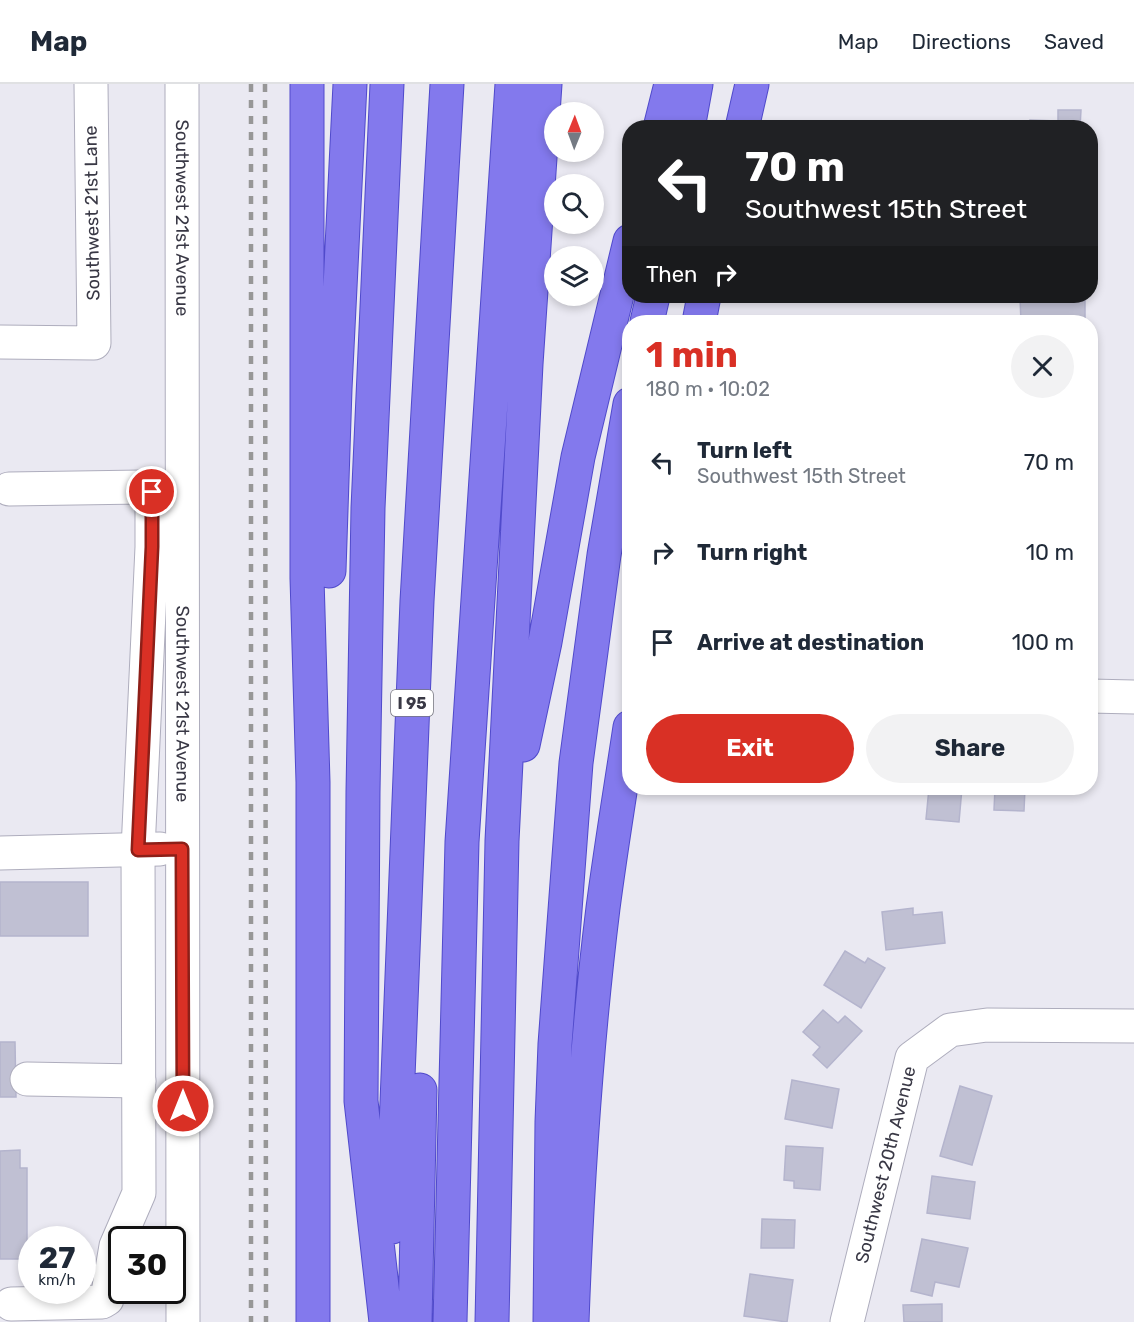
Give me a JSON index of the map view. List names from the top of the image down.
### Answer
{
  "streets": {
    "highway": ["I 95"],
    "street": ["Southwest 21st Lane", "Southwest 21st Avenue", "Southwest 20th Avenue"]
  },
  "north": "top",
  "page": {
    "header": "Map",
    "nav": ["Map", "Directions", "Saved"],
    "turn": ["70 m", "Southwest 15th Street"],
    "then": "Then",
    "heading": ["1 min", "180 m · 10:02"],
    "list": [
      {
        "name": "Turn left",
        "note": "Southwest 15th Street",
        "value": "70 m"
      },
      {
        "name": "Turn right",
        "value": "10 m"
      },
      {
        "name": "Arrive at destination",
        "value": "100 m"
      }
    ],
    "buttons": ["Exit", "Share"],
    "speed": "27 km/h",
    "limit": "30"
  }
}
